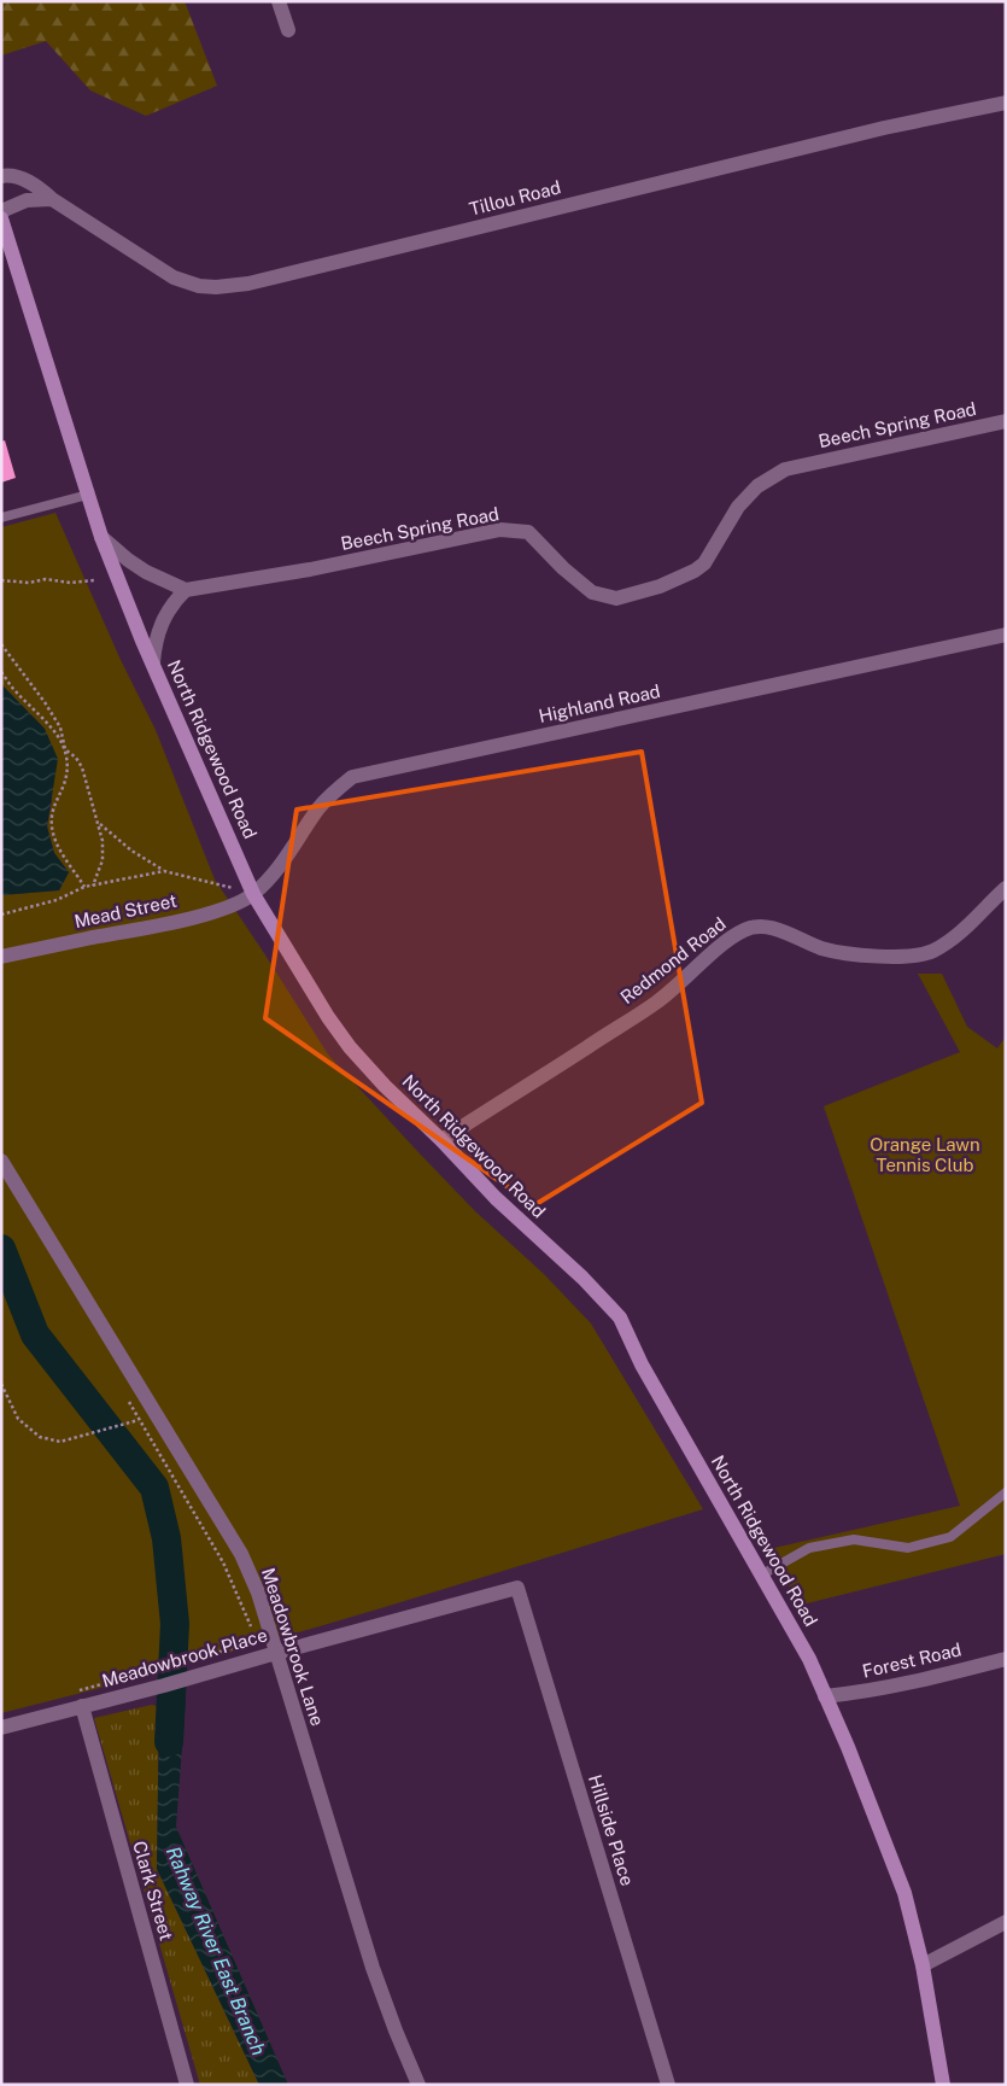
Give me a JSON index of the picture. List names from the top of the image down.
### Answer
{
  "streets": {
    "street": [
      "Tillou Road",
      "Beech Spring Road",
      "Highland Road",
      "North Ridgewood Road",
      "Mead Street",
      "Redmond Road",
      "Meadowbrook Lane",
      "Meadowbrook Place",
      "Forest Road",
      "Hillside Place",
      "Clark Street"
    ]
  },
  "crossings": [
    ["Highland Road", "North Ridgewood Road"],
    ["Highland Road", "Mead Street"],
    ["North Ridgewood Road", "Mead Street"],
    ["North Ridgewood Road", "Redmond Road"],
    ["North Ridgewood Road", "Forest Road"],
    ["Meadowbrook Lane", "Meadowbrook Place"],
    ["Meadowbrook Place", "Hillside Place"],
    ["Meadowbrook Place", "Clark Street"]
  ],
  "water": ["Rahway River East Branch"],
  "parks": ["Orange Lawn Tennis Club"]
}
